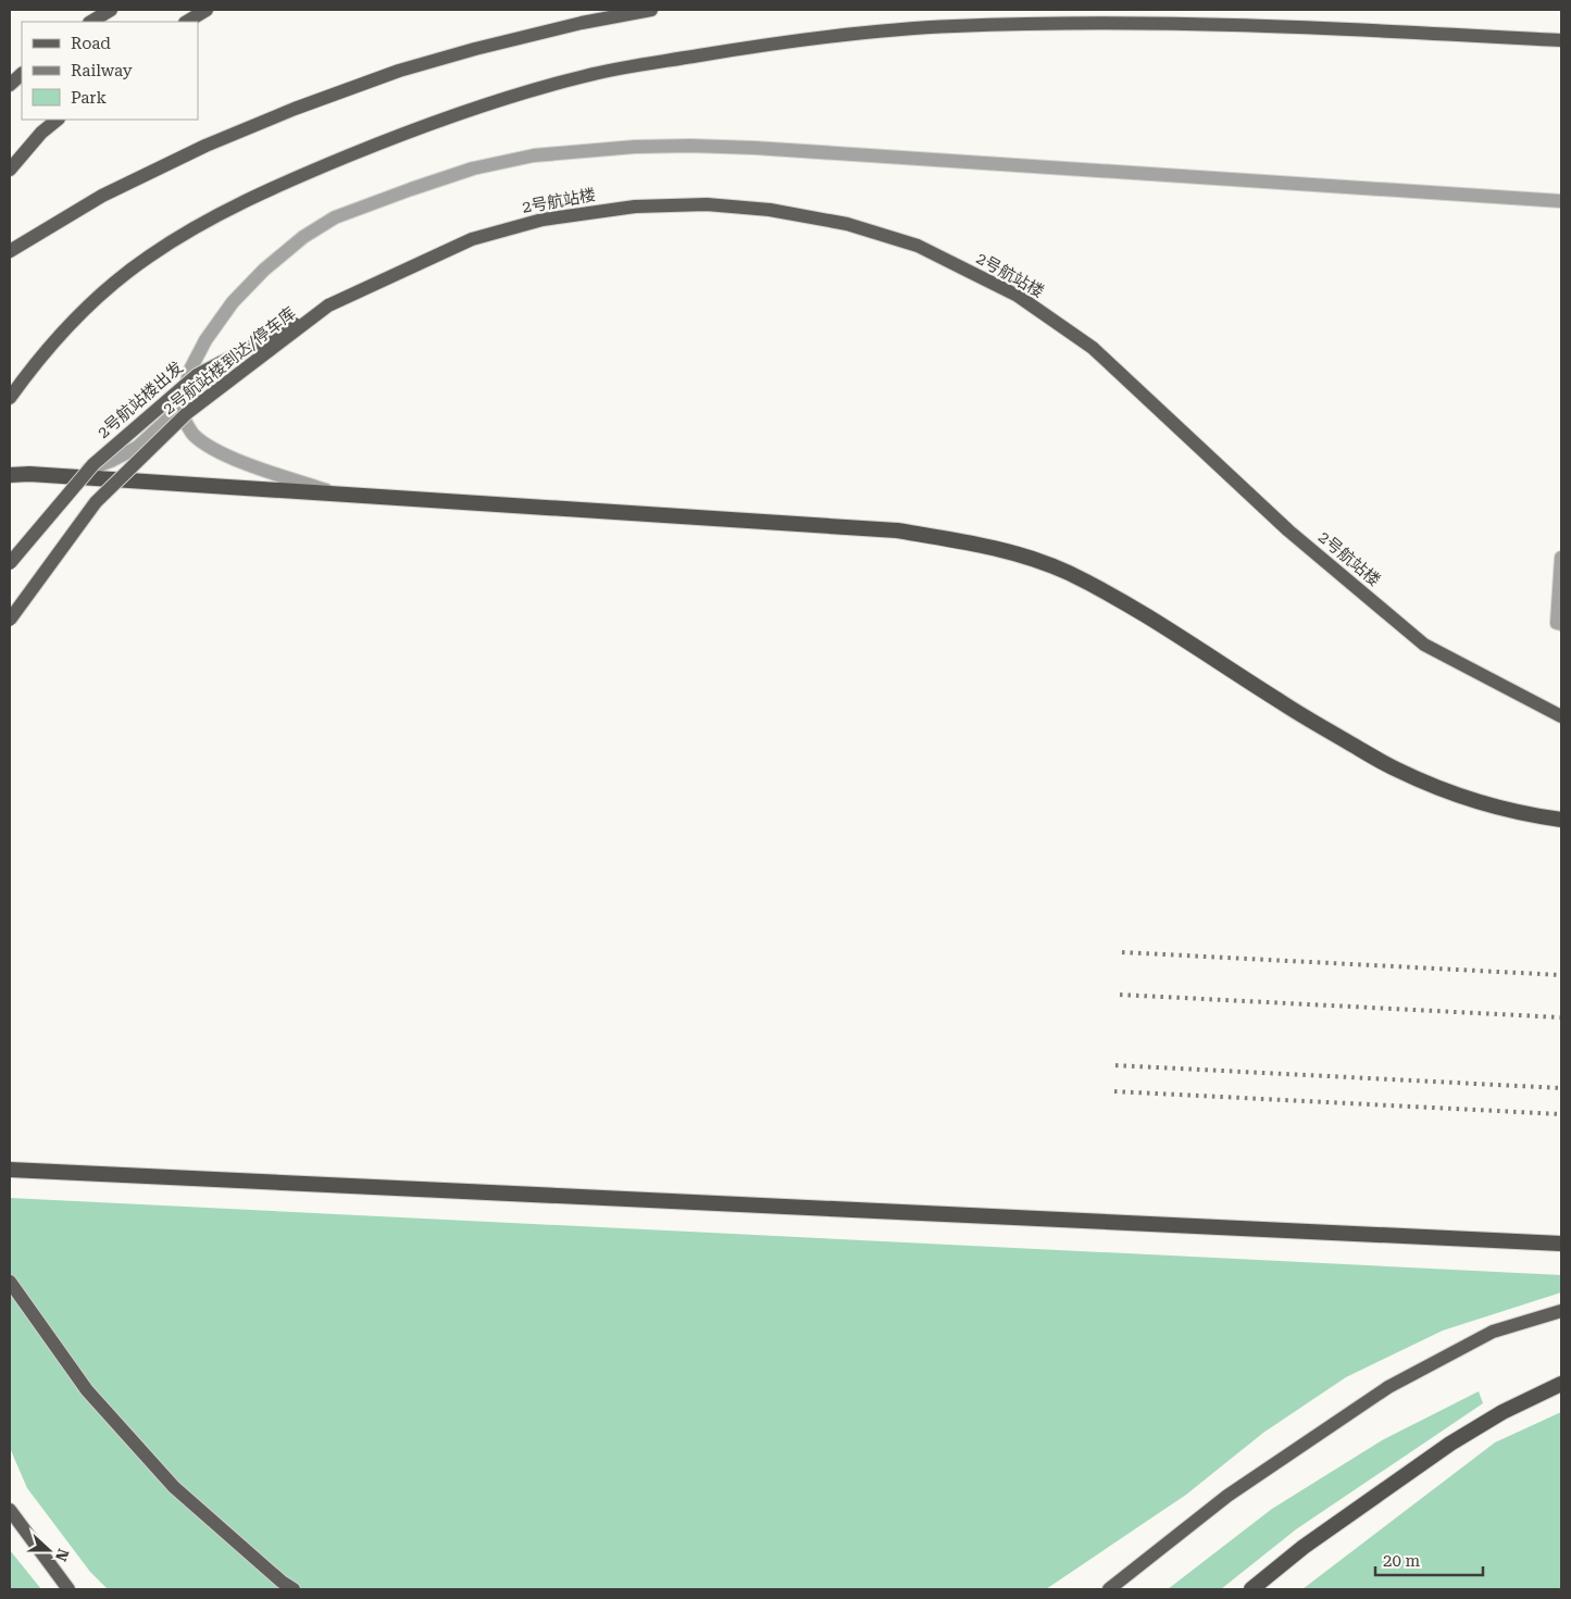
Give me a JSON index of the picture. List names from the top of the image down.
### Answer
{
  "streets": {
    "main road": ["2号航站楼", "2号航站楼到达/停车库", "2号航站楼出发"]
  },
  "crossings": [
    ["2号航站楼", "2号航站楼到达/停车库"],
    ["2号航站楼", "2号航站楼出发"],
    ["2号航站楼到达/停车库", "2号航站楼出发"]
  ],
  "legend": ["Road", "Railway", "Park"],
  "scale_bar": "20 m",
  "north": "right"
}
